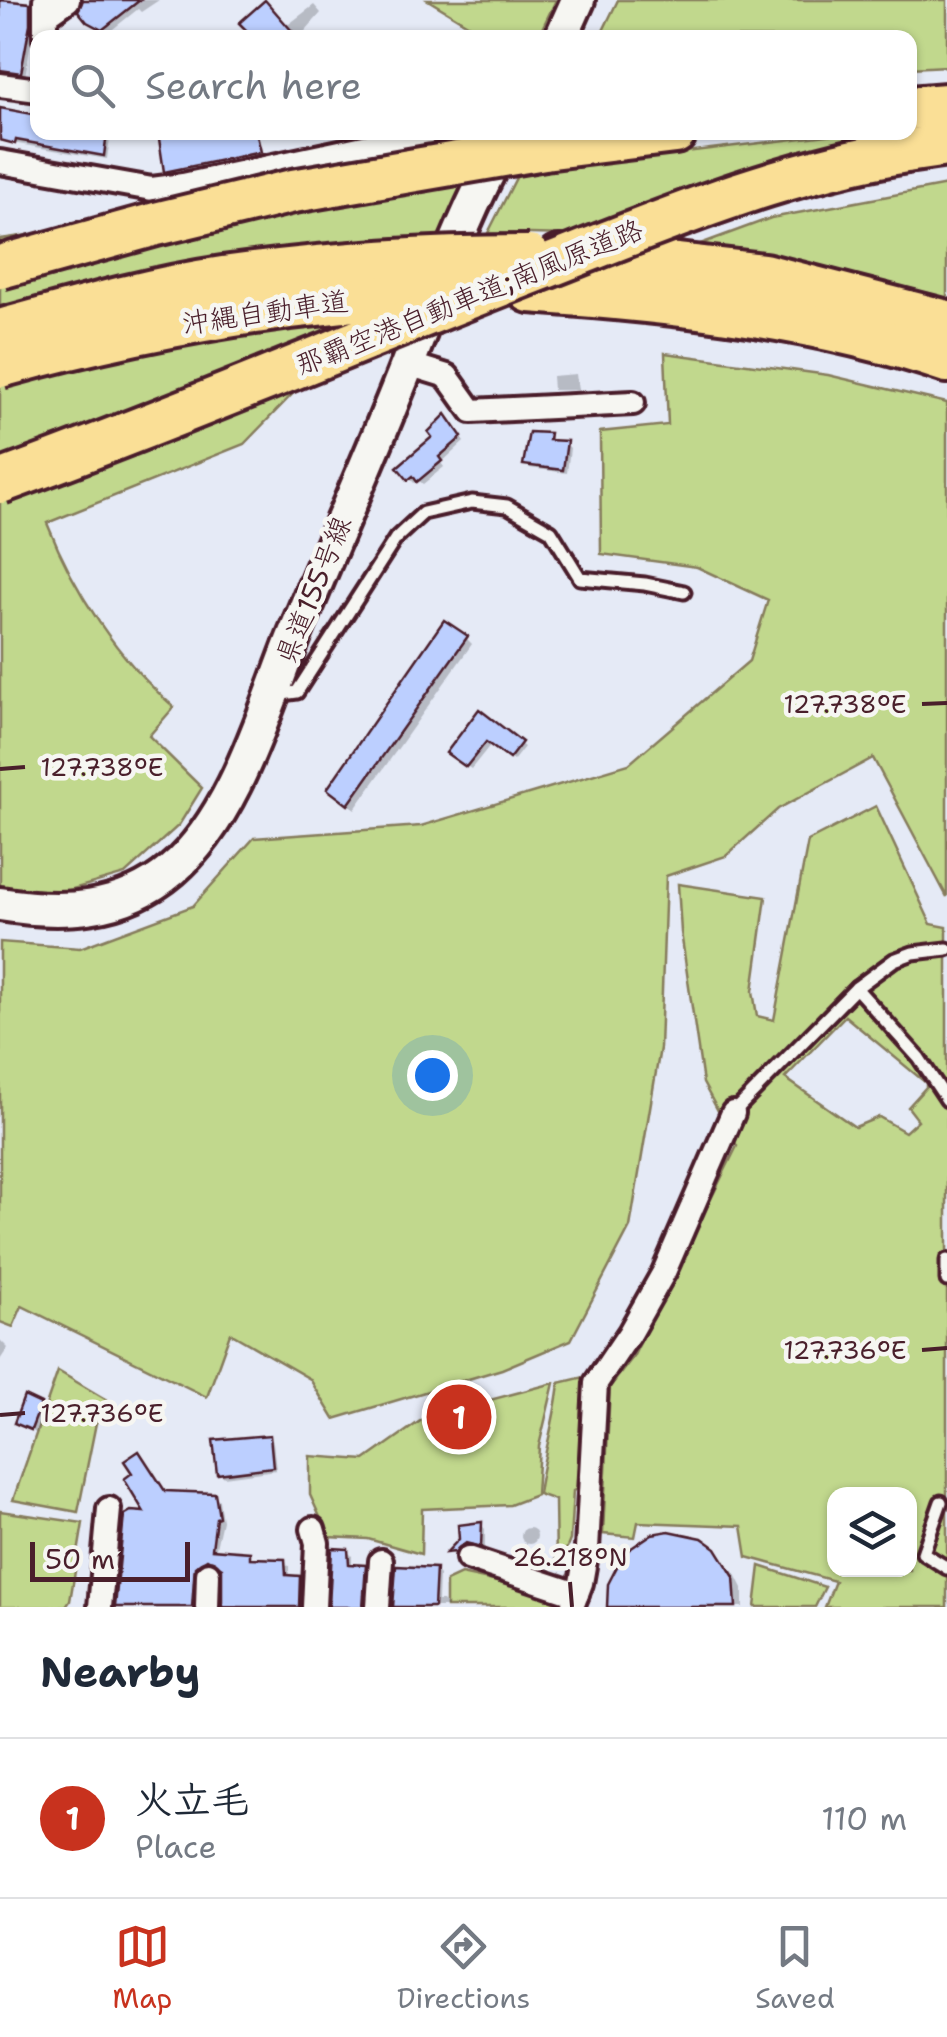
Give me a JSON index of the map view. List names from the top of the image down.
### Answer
{
  "streets": {
    "highway": ["那覇空港自動車道;南風原道路", "沖縄自動車道"],
    "main road": ["県道155号線"]
  },
  "scale_bar": "50 m",
  "page": {
    "search": "Search here",
    "pins": "1",
    "scale": "50 m",
    "heading": "Nearby",
    "list": [
      {
        "mark": "1",
        "name": "火立毛",
        "note": "Place",
        "value": "110 m"
      }
    ],
    "nav": ["Map", "Directions", "Saved"]
  },
  "coordinates": ["127.738°E", "127.736°E", "26.218°N"]
}
